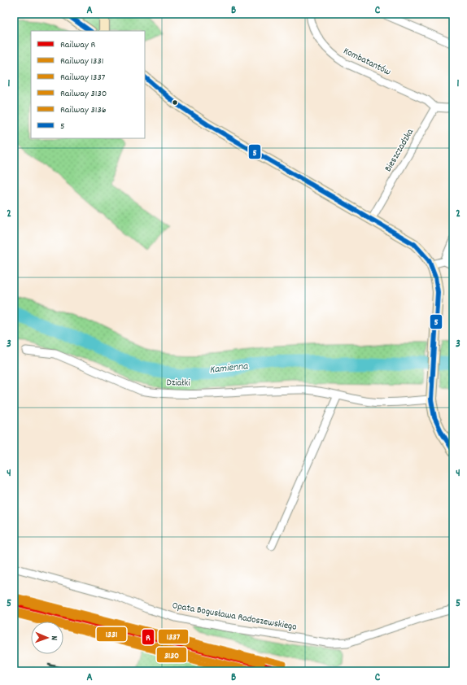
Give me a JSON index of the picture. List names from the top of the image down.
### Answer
{
  "streets": {
    "street": [
      "Kombatantów",
      "Bieszczadzka",
      "Działki",
      "Opata Bogusława Radoszewskiego"
    ]
  },
  "crossings": [
    ["Kombatantów", "Bieszczadzka"]
  ],
  "water": ["Kamienna"],
  "lines": [
    "transit line 5",
    "rail line 1337",
    "rail line 3136",
    "rail line R",
    "rail line 1331",
    "rail line 3130"
  ],
  "legend": [
    "Railway R",
    "Railway 1331",
    "Railway 1337",
    "Railway 3130",
    "Railway 3136",
    "5"
  ],
  "north": "right",
  "grid": {
    "columns": ["A", "B", "C"],
    "rows": [
      "1",
      "2",
      "3",
      "4",
      "5"
    ]
  }
}
